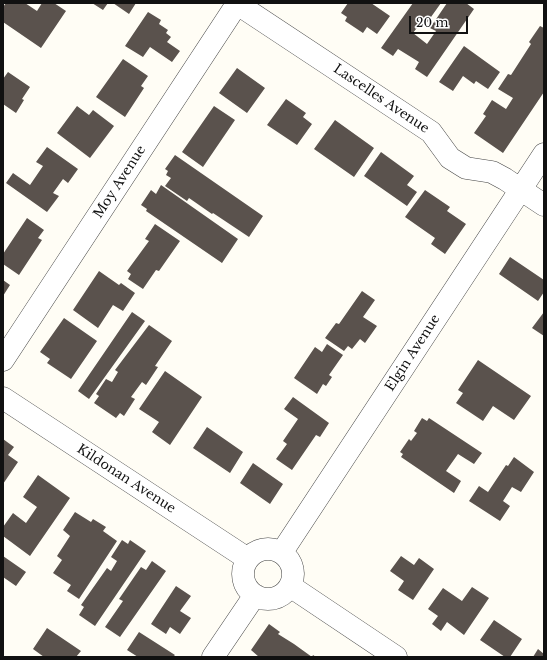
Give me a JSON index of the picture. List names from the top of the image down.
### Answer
{
  "streets": {
    "street": [
      "Lascelles Avenue",
      "Moy Avenue",
      "Elgin Avenue",
      "Kildonan Avenue"
    ]
  },
  "crossings": [
    ["Lascelles Avenue", "Moy Avenue"],
    ["Lascelles Avenue", "Elgin Avenue"],
    ["Elgin Avenue", "Kildonan Avenue"]
  ],
  "scale_bar": "20 m"
}
